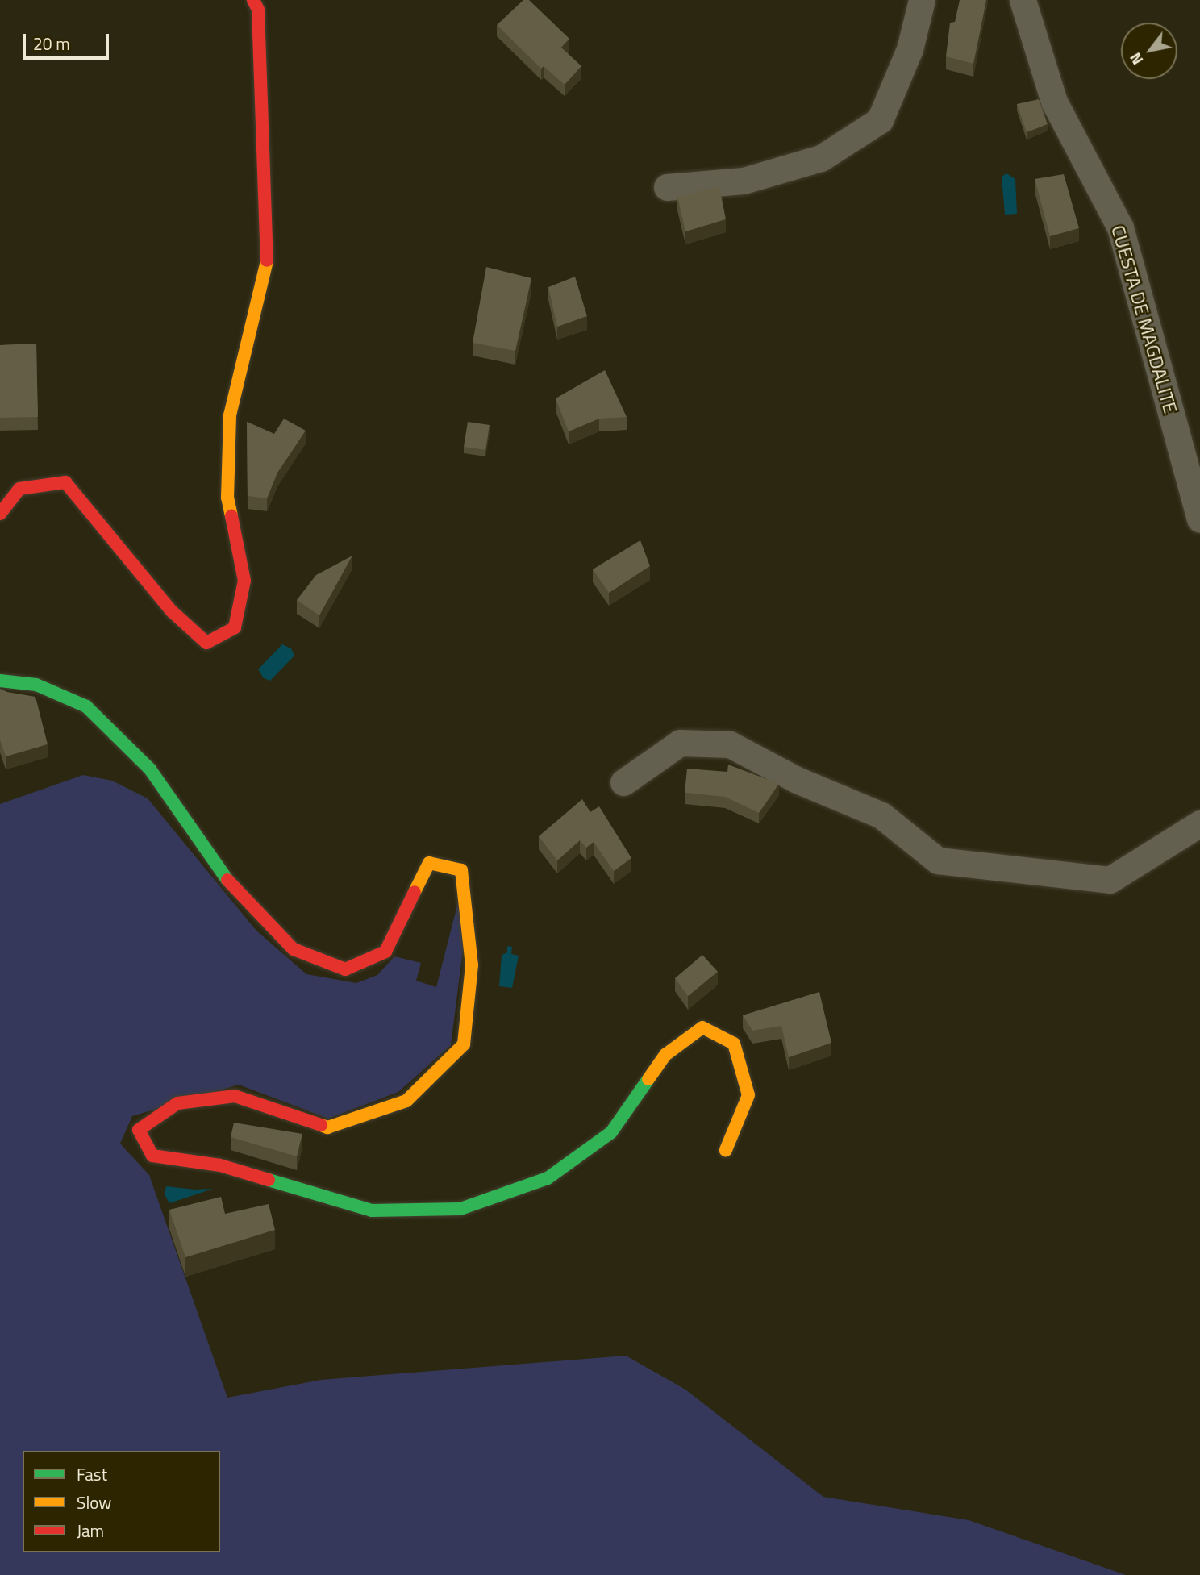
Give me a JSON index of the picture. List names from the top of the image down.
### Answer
{
  "streets": {
    "street": ["CUESTA DE MAGDALITE"]
  },
  "legend": ["Fast", "Slow", "Jam"],
  "scale_bar": "20 m",
  "north": "bottom left"
}
